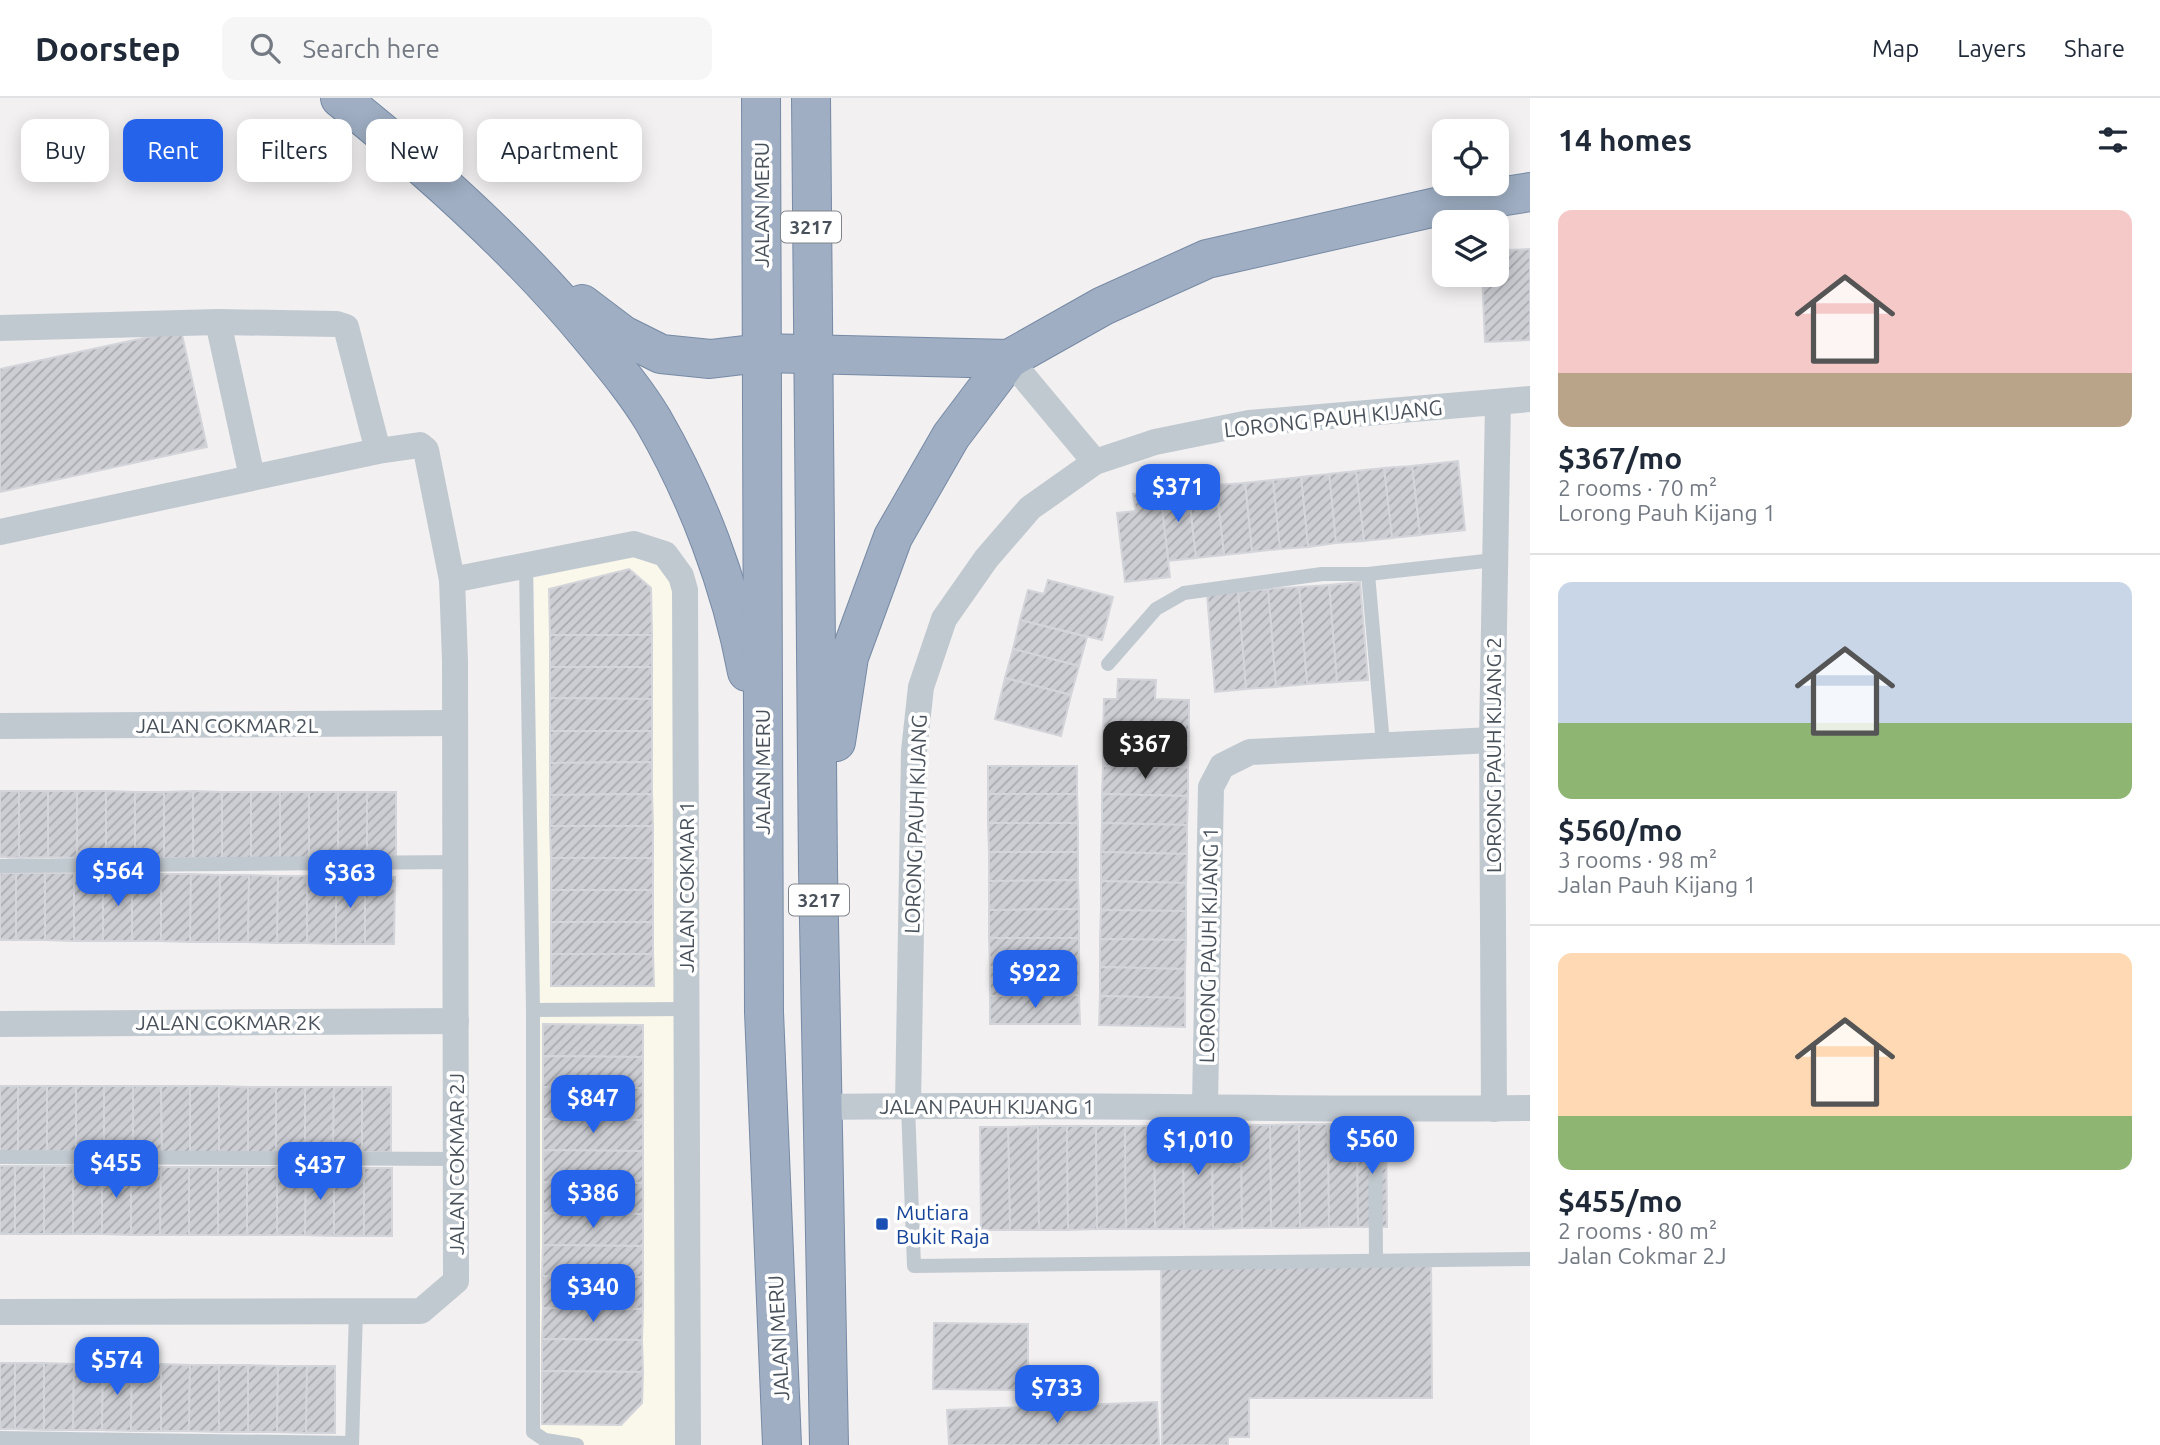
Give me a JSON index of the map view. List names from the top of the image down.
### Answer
{
  "streets": {
    "highway": ["JALAN MERU", "3217"],
    "street": [
      "LORONG PAUH KIJANG",
      "JALAN COKMAR 2L",
      "LORONG PAUH KIJANG 2",
      "JALAN COKMAR 1",
      "LORONG PAUH KIJANG 1",
      "JALAN COKMAR 2K",
      "JALAN PAUH KIJANG 1",
      "JALAN COKMAR 2J"
    ]
  },
  "crossings": [
    ["3217", "JALAN PAUH KIJANG 1"],
    ["LORONG PAUH KIJANG", "LORONG PAUH KIJANG 2"],
    ["LORONG PAUH KIJANG", "JALAN PAUH KIJANG 1"],
    ["JALAN COKMAR 2L", "JALAN COKMAR 2J"],
    ["LORONG PAUH KIJANG 2", "LORONG PAUH KIJANG 1"],
    ["LORONG PAUH KIJANG 2", "JALAN PAUH KIJANG 1"],
    ["JALAN COKMAR 1", "JALAN COKMAR 2J"],
    ["LORONG PAUH KIJANG 1", "JALAN PAUH KIJANG 1"],
    ["JALAN COKMAR 2K", "JALAN COKMAR 2J"]
  ],
  "places": {
    "transit": ["Mutiara Bukit Raja"]
  },
  "page": {
    "header": "Doorstep",
    "search": "Search here",
    "nav": ["Map", "Layers", "Share"],
    "heading": "14 homes",
    "chip": [
      "Buy",
      "Rent",
      "Filters",
      "New",
      "Apartment"
    ],
    "list": [
      {
        "name": "$367/mo",
        "note": "2 rooms · 70 m² · Lorong Pauh Kijang 1"
      },
      {
        "name": "$560/mo",
        "note": "3 rooms · 98 m² · Jalan Pauh Kijang 1"
      },
      {
        "name": "$455/mo",
        "note": "2 rooms · 80 m² · Jalan Cokmar 2J"
      }
    ],
    "price": [
      "$371",
      "$367",
      "$564",
      "$363",
      "$922",
      "$847",
      "$560",
      "$1,010",
      "$455",
      "$437",
      "$386",
      "$340",
      "$574",
      "$733"
    ]
  }
}
